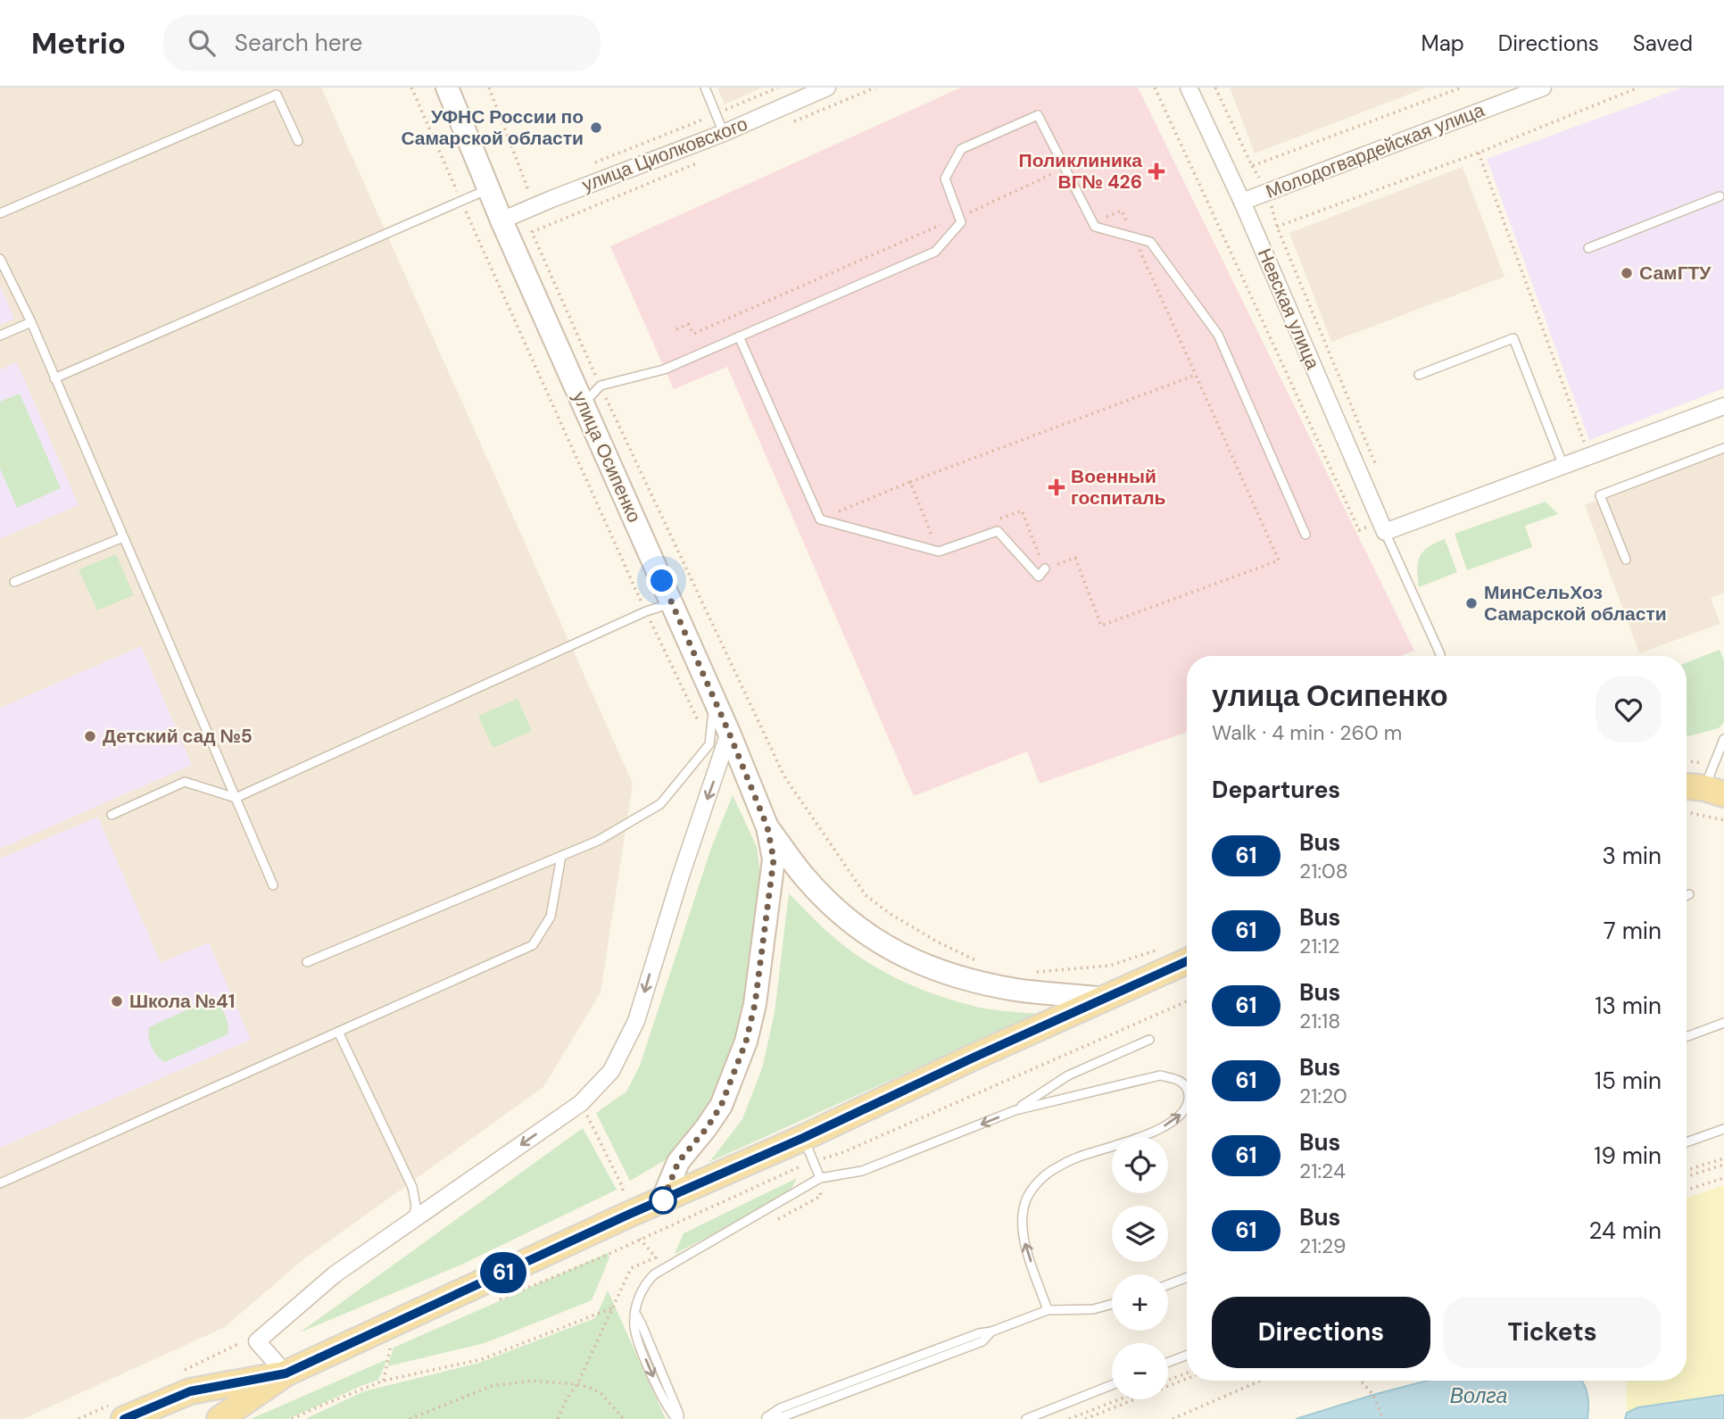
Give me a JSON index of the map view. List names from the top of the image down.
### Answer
{
  "streets": {
    "main road": ["улица Осипенко"],
    "street": ["Молодогвардейская улица", "улица Циолковского", "Невская улица"]
  },
  "crossings": [
    ["Молодогвардейская улица", "Невская улица"],
    ["улица Циолковского", "улица Осипенко"]
  ],
  "water": ["Волга"],
  "places": {
    "other": [
      "УФНС России по Самарской области",
      "СамГТУ",
      "МинСельХоз Самарской области",
      "Детский сад №5",
      "Школа №41"
    ],
    "health": ["Поликлиника ВГ№ 426", "Военный госпиталь"]
  },
  "lines": ["bus line 61"],
  "page": {
    "header": "Metrio",
    "search": "Search here",
    "nav": ["Map", "Directions", "Saved"],
    "on_map": "61",
    "heading": [
      ["улица Осипенко", "Walk · 4 min · 260 m"],
      "Departures"
    ],
    "list": [
      {
        "mark": "61",
        "name": "Bus",
        "note": "21:08",
        "value": "3 min"
      },
      {
        "mark": "61",
        "name": "Bus",
        "note": "21:12",
        "value": "7 min"
      },
      {
        "mark": "61",
        "name": "Bus",
        "note": "21:18",
        "value": "13 min"
      },
      {
        "mark": "61",
        "name": "Bus",
        "note": "21:20",
        "value": "15 min"
      },
      {
        "mark": "61",
        "name": "Bus",
        "note": "21:24",
        "value": "19 min"
      },
      {
        "mark": "61",
        "name": "Bus",
        "note": "21:29",
        "value": "24 min"
      }
    ],
    "map_buttons": ["+", "−"],
    "buttons": ["Directions", "Tickets"]
  }
}
